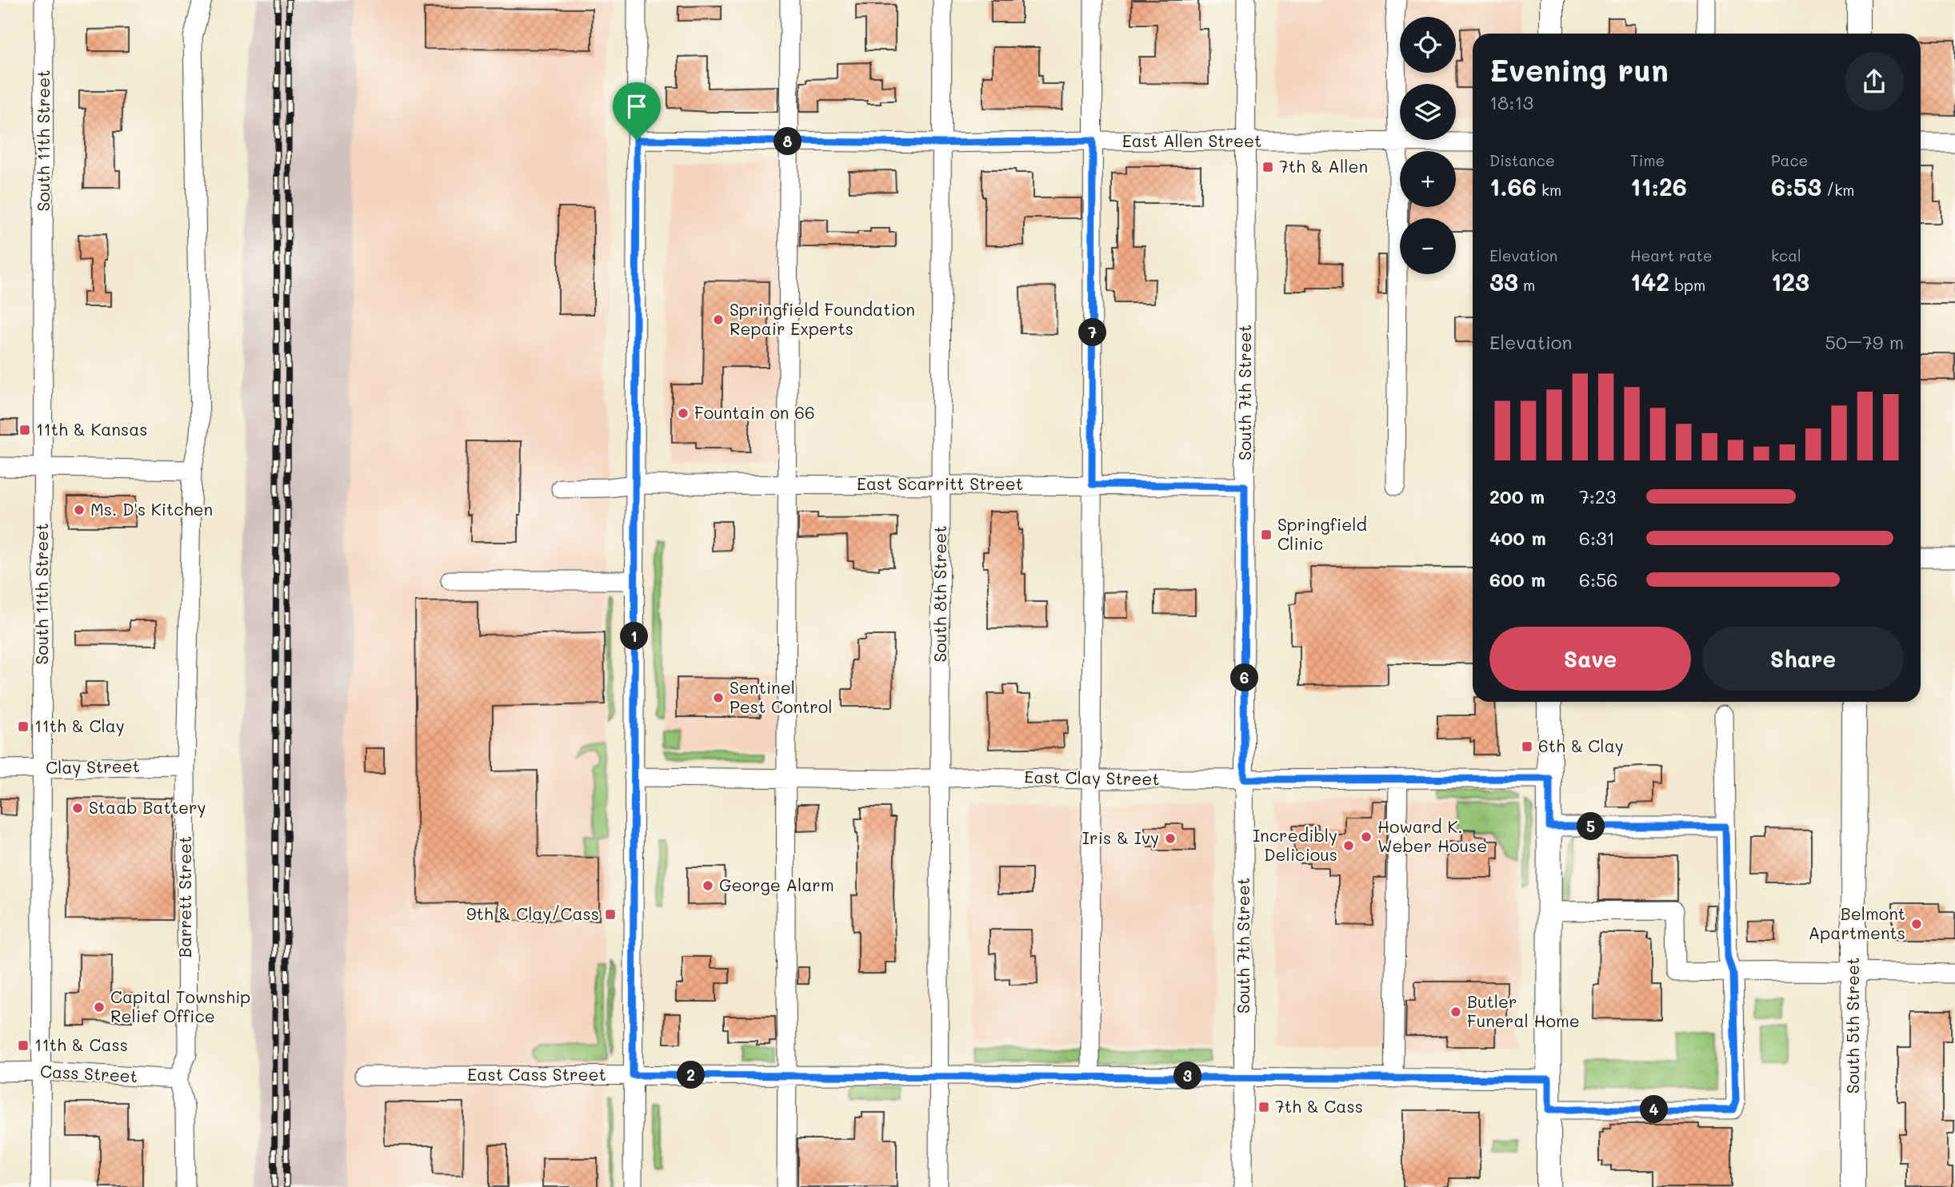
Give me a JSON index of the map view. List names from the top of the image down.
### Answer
{
  "streets": {
    "main road": ["South 5th Street"],
    "street": [
      "South 11th Street",
      "East Allen Street",
      "South 7th Street",
      "East Scarritt Street",
      "South 8th Street",
      "Clay Street",
      "East Clay Street",
      "Barrett Street",
      "Cass Street",
      "East Cass Street"
    ]
  },
  "crossings": [
    ["South 11th Street", "Clay Street"],
    ["South 11th Street", "Cass Street"],
    ["East Allen Street", "South 7th Street"],
    ["East Allen Street", "South 8th Street"],
    ["South 7th Street", "East Scarritt Street"],
    ["South 7th Street", "East Clay Street"],
    ["South 7th Street", "East Cass Street"],
    ["East Scarritt Street", "South 8th Street"],
    ["South 8th Street", "East Clay Street"],
    ["South 8th Street", "East Cass Street"],
    ["Clay Street", "Barrett Street"],
    ["Barrett Street", "Cass Street"]
  ],
  "places": {
    "transit": [
      "7th & Allen",
      "11th & Kansas",
      "Springfield Clinic",
      "11th & Clay",
      "6th & Clay",
      "9th & Clay/Cass",
      "11th & Cass",
      "7th & Cass"
    ],
    "other": [
      "Springfield Foundation Repair Experts",
      "Fountain on 66",
      "Ms. D's Kitchen",
      "Sentinel Pest Control",
      "Staab Battery",
      "Howard K. Weber House",
      "Iris & Ivy",
      "Incredibly Delicious",
      "George Alarm",
      "Belmont Apartments",
      "Capital Township Relief Office",
      "Butler Funeral Home"
    ]
  },
  "page": {
    "map_buttons": ["+", "−"],
    "heading": ["Evening run", "18:13"],
    "pins": [
      "8",
      "7",
      "1",
      "6",
      "5",
      "2",
      "3",
      "4"
    ],
    "stats": [
      ["Distance", "1.66 km"],
      ["Time", "11:26"],
      ["Pace", "6:53 /km"],
      ["Elevation", "33 m"],
      ["Heart rate", "142 bpm"],
      ["kcal", "123"]
    ],
    "chart": ["Elevation", "50–79 m"],
    "list": [
      {
        "name": "200 m",
        "note": "7:23"
      },
      {
        "name": "400 m",
        "note": "6:31"
      },
      {
        "name": "600 m",
        "note": "6:56"
      }
    ],
    "buttons": ["Save", "Share"]
  }
}
